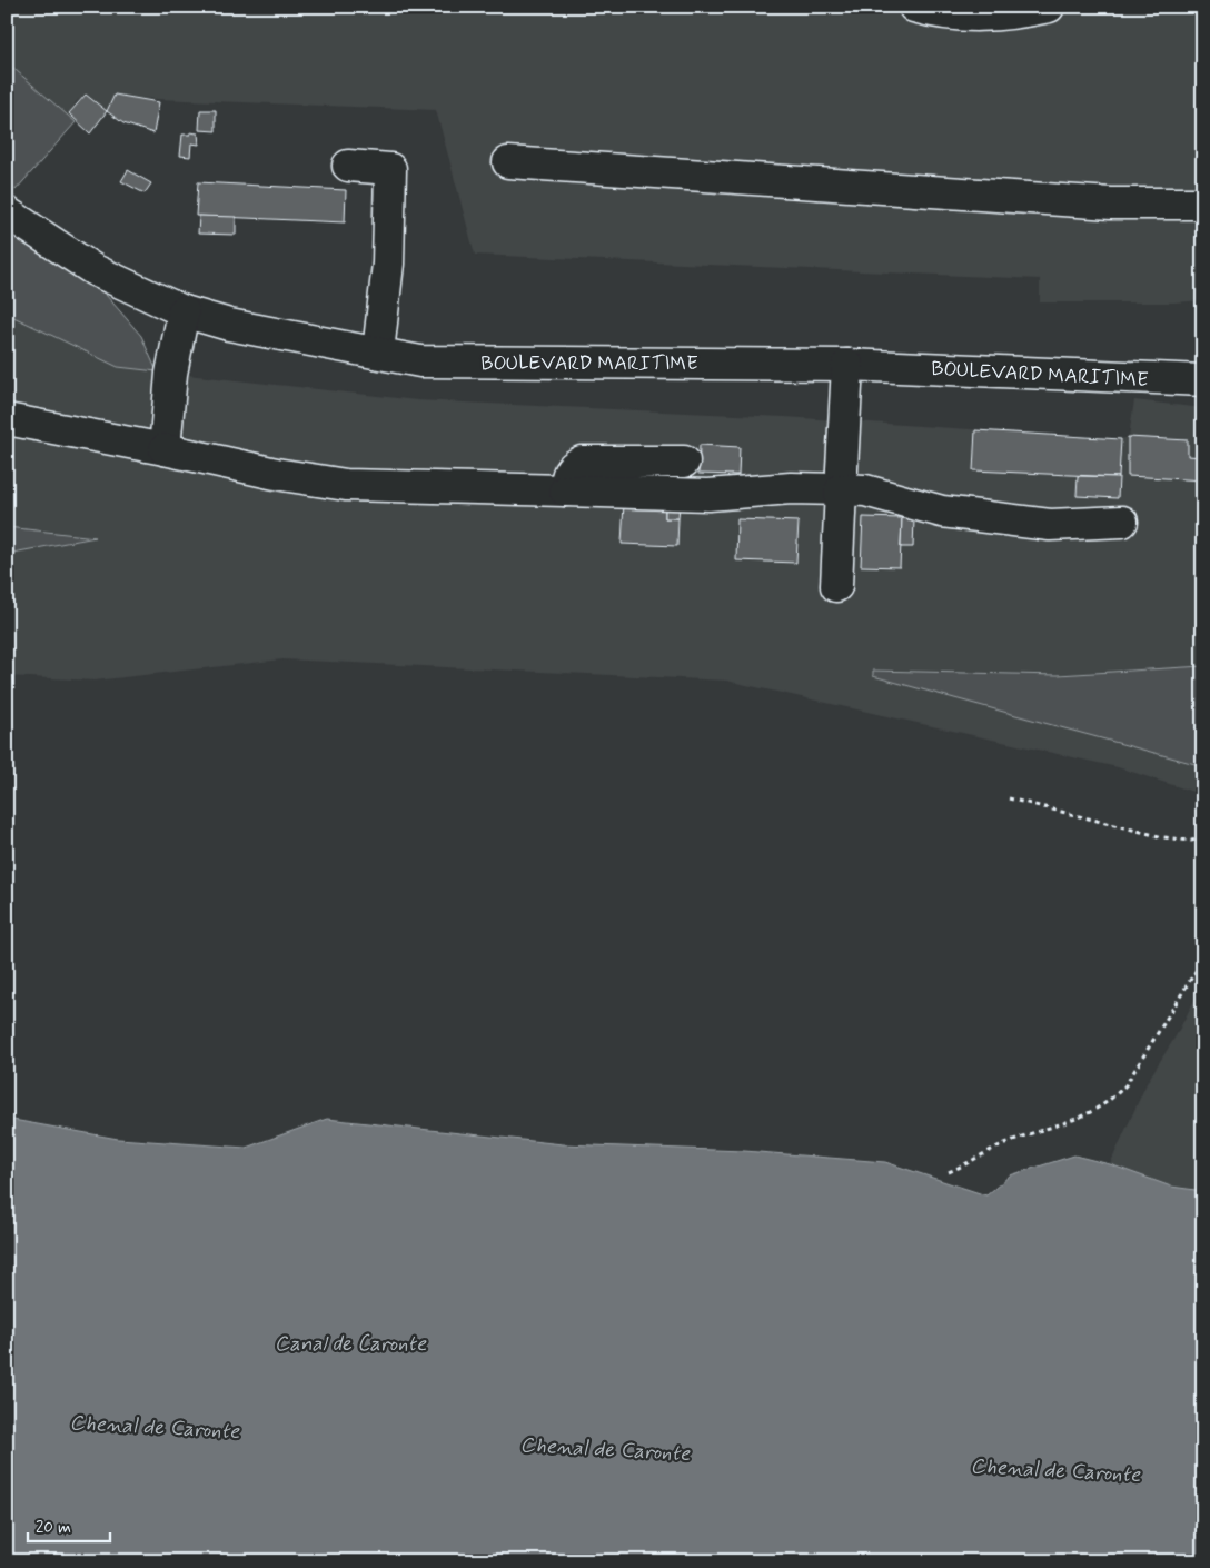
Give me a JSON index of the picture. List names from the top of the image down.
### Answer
{
  "streets": {
    "street": ["BOULEVARD MARITIME"]
  },
  "water": ["Canal de Caronte", "Chenal de Caronte"],
  "scale_bar": "20 m"
}
